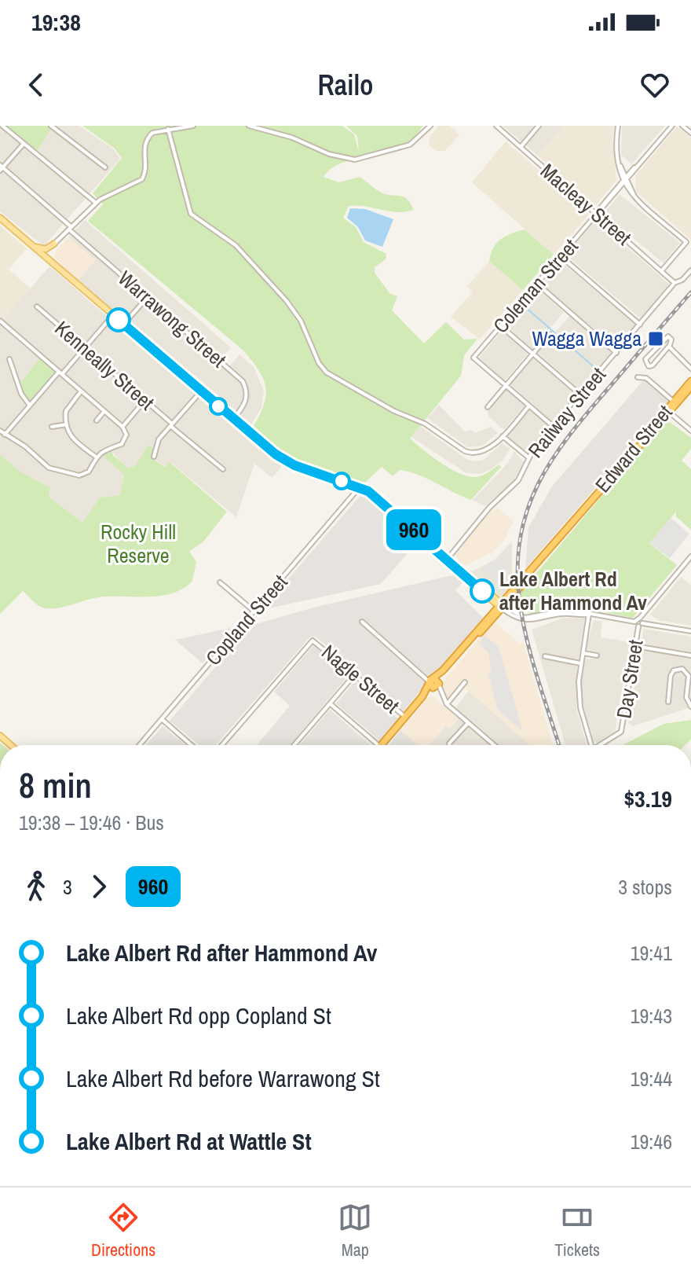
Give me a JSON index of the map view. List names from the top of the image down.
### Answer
{
  "streets": {
    "highway": ["Edward Street"],
    "street": [
      "Macleay Street",
      "Coleman Street",
      "Warrawong Street",
      "Kenneally Street",
      "Railway Street",
      "Copland Street",
      "Nagle Street",
      "Day Street"
    ]
  },
  "crossings": [
    ["Macleay Street", "Coleman Street"],
    ["Macleay Street", "Railway Street"],
    ["Edward Street", "Nagle Street"]
  ],
  "parks": ["Rocky Hill Reserve"],
  "places": {
    "transit": ["Wagga Wagga"],
    "other": ["Lake Albert Rd after Hammond Av"]
  },
  "lines": ["bus line 960"],
  "page": {
    "status": "19:38",
    "header": "Railo",
    "on_map": "960",
    "heading": ["8 min", "19:38 – 19:46 · Bus", "$3.19"],
    "legs": ["3", "960", "3 stops"],
    "list": [
      {
        "name": "Lake Albert Rd after Hammond Av",
        "value": "19:41"
      },
      {
        "name": "Lake Albert Rd opp Copland St",
        "value": "19:43"
      },
      {
        "name": "Lake Albert Rd before Warrawong St",
        "value": "19:44"
      },
      {
        "name": "Lake Albert Rd at Wattle St",
        "value": "19:46"
      }
    ],
    "tabs": ["Directions", "Map", "Tickets"]
  }
}
